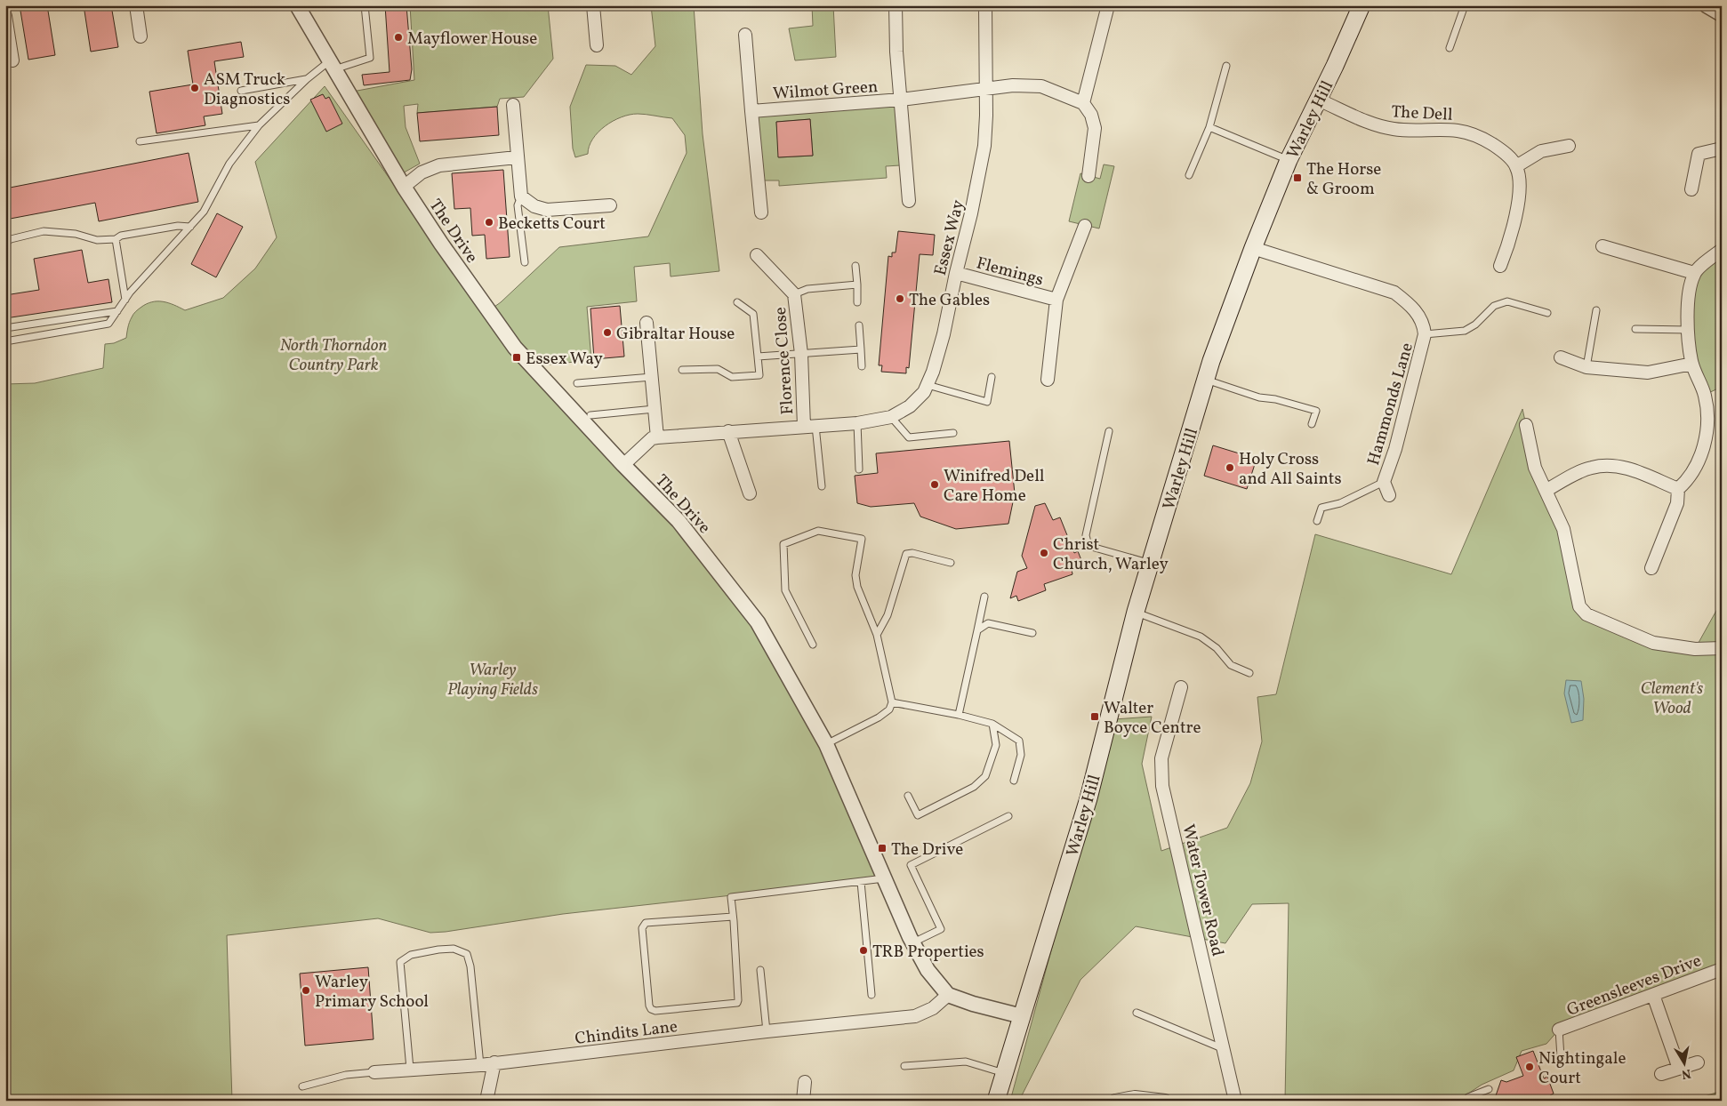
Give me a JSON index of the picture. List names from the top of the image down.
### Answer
{
  "streets": {
    "main road": ["Warley Hill"],
    "street": [
      "Wilmot Green",
      "The Dell",
      "The Drive",
      "Essex Way",
      "Flemings",
      "Florence Close",
      "Hammonds Lane",
      "Water Tower Road",
      "Greensleeves Drive",
      "Chindits Lane"
    ]
  },
  "crossings": [
    ["Wilmot Green", "Essex Way"],
    ["The Dell", "Warley Hill"],
    ["Warley Hill", "Hammonds Lane"],
    ["The Drive", "Chindits Lane"],
    ["Essex Way", "Flemings"],
    ["Essex Way", "Florence Close"]
  ],
  "parks": ["North Thorndon Country Park", "Warley Playing Fields", "Clement's Wood"],
  "places": {
    "other": [
      "Mayflower House",
      "ASM Truck Diagnostics",
      "Becketts Court",
      "The Gables",
      "Gibraltar House",
      "Holy Cross and All Saints",
      "Winifred Dell Care Home",
      "Christ Church, Warley",
      "TRB Properties",
      "Warley Primary School",
      "Nightingale Court"
    ],
    "transit": [
      "The Horse & Groom",
      "Essex Way",
      "Walter Boyce Centre",
      "The Drive"
    ]
  },
  "north": "bottom"
}
